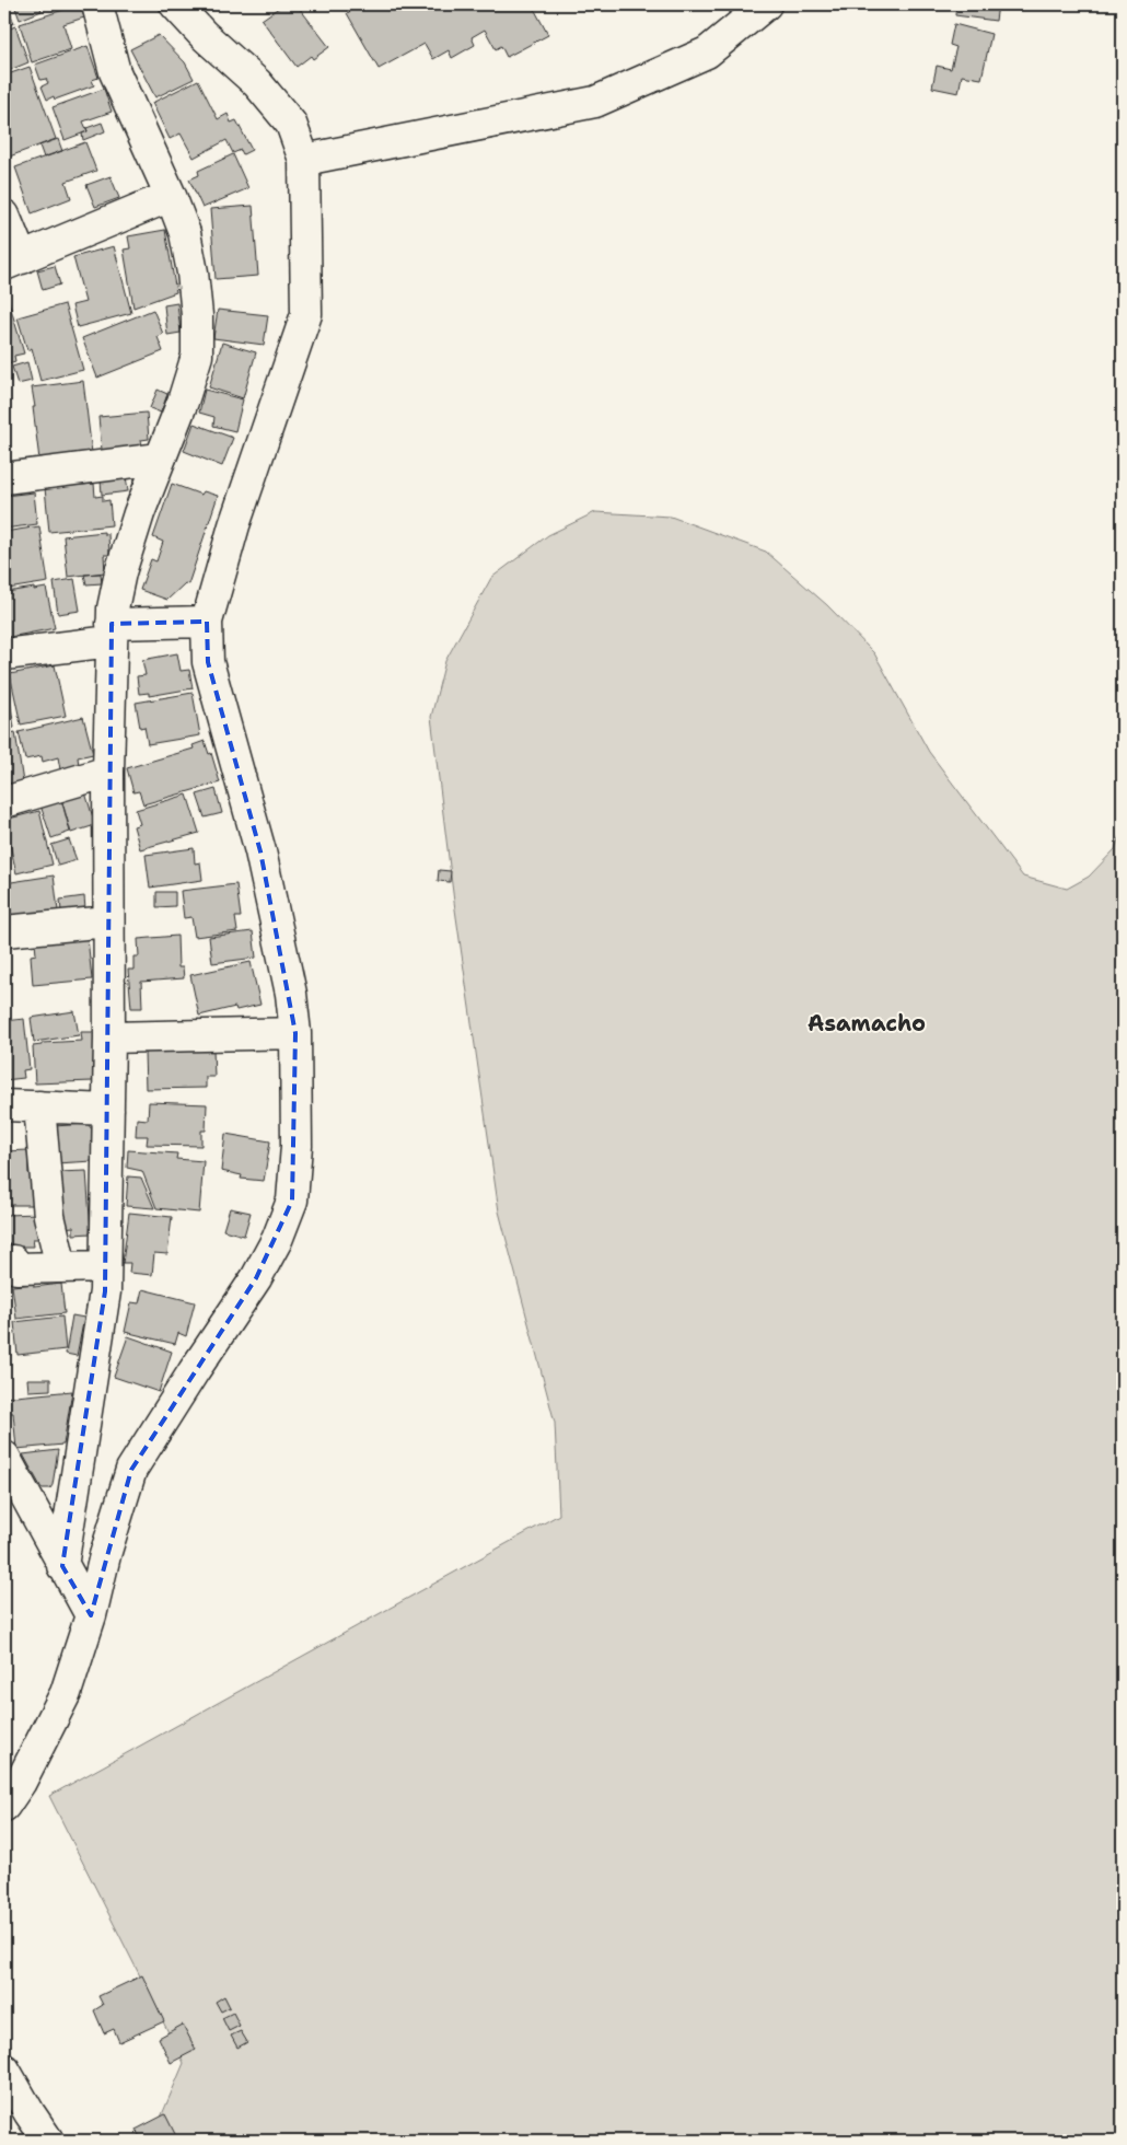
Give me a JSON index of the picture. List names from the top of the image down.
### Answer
{
  "districts": ["Asamacho"]
}
